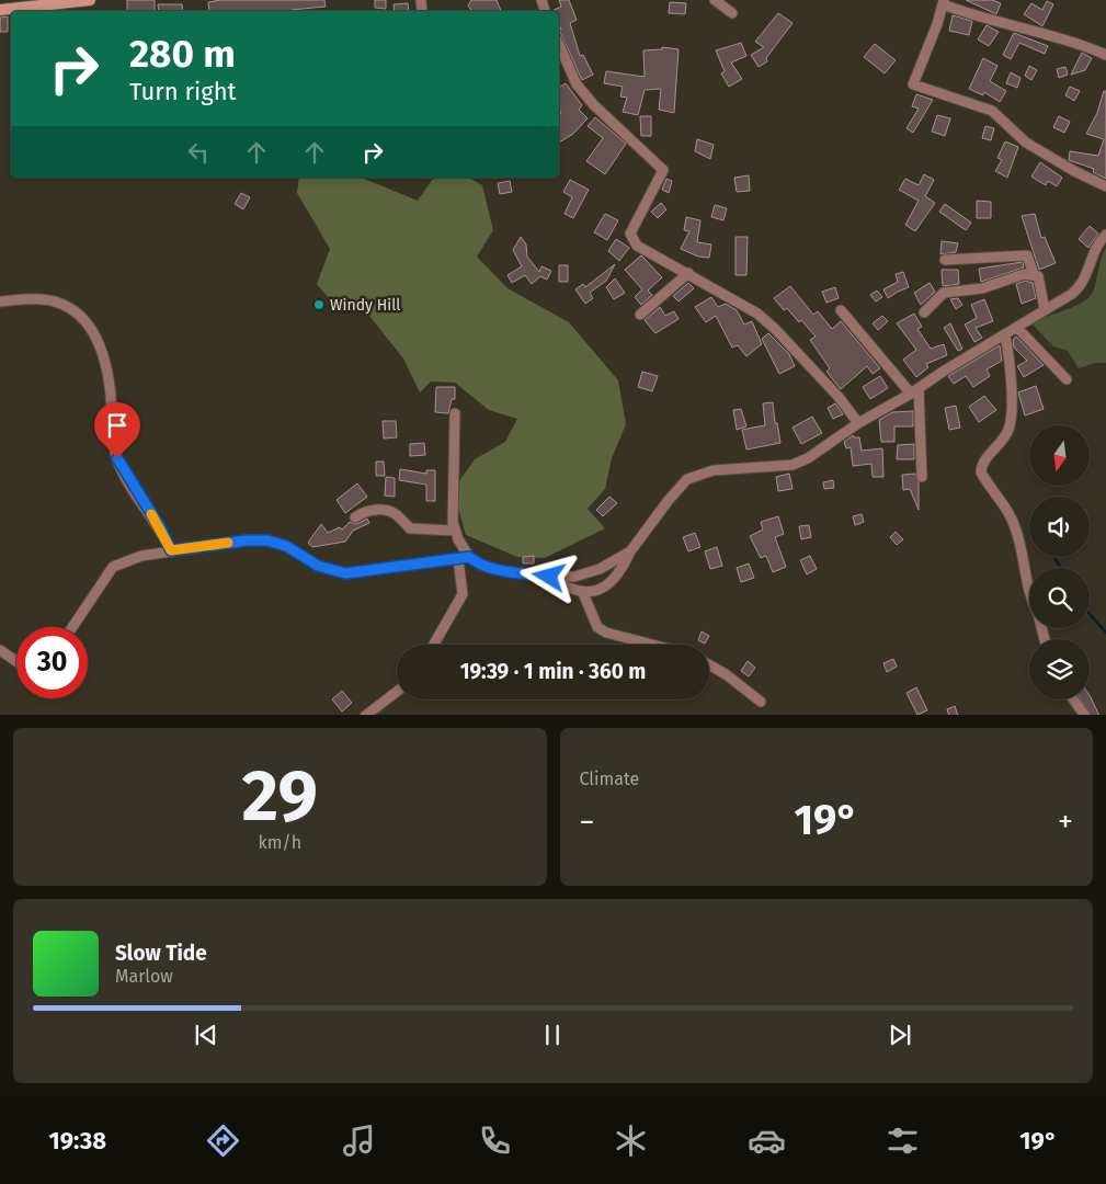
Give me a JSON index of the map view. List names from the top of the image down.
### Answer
{
  "places": ["Windy Hill"],
  "north": "bottom",
  "page": {
    "turn": ["280 m", "Turn right"],
    "limit": "30",
    "trip": "19:39 · 1 min · 360 m",
    "tile": [
      ["29", "km/h"],
      "Climate"
    ],
    "heat": ["−", "19°", "+"],
    "song": ["Slow Tide", "Marlow"],
    "tabs": ["19:38", "19°"]
  }
}
